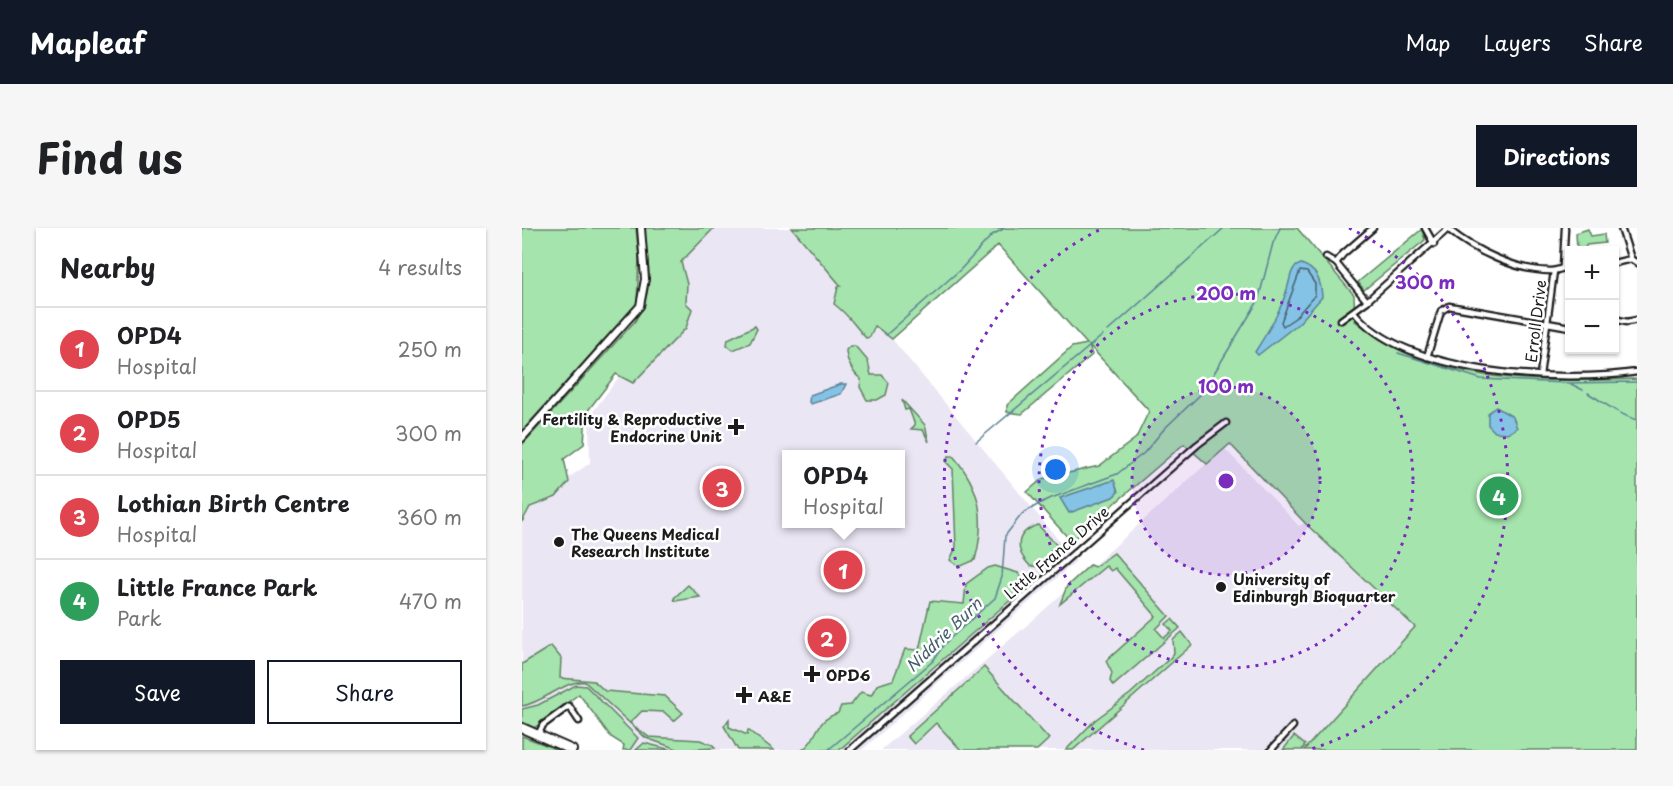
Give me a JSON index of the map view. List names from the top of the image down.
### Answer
{
  "streets": {
    "street": ["Erroll Drive", "Little France Drive"]
  },
  "water": ["Niddrie Burn"],
  "places": {
    "health": ["Fertility & Reproductive Endocrine Unit", "OPD6", "A&E"],
    "other": ["The Queens Medical Research Institute", "University of Edinburgh Bioquarter"]
  },
  "page": {
    "header": "Mapleaf",
    "nav": ["Map", "Layers", "Share"],
    "title": "Find us",
    "buttons": [
      "Directions",
      ["Save", "Share"]
    ],
    "heading": ["Nearby", "4 results"],
    "map_buttons": ["+", "−"],
    "list": [
      {
        "mark": "1",
        "name": "OPD4",
        "note": "Hospital",
        "value": "250 m"
      },
      {
        "mark": "2",
        "name": "OPD5",
        "note": "Hospital",
        "value": "300 m"
      },
      {
        "mark": "3",
        "name": "Lothian Birth Centre",
        "note": "Hospital",
        "value": "360 m"
      },
      {
        "mark": "4",
        "name": "Little France Park",
        "note": "Park",
        "value": "470 m"
      }
    ],
    "popup": ["OPD4", "Hospital"],
    "pins": [
      "3",
      "4",
      "1",
      "2"
    ]
  },
  "rings": ["300 m", "200 m", "100 m"]
}
